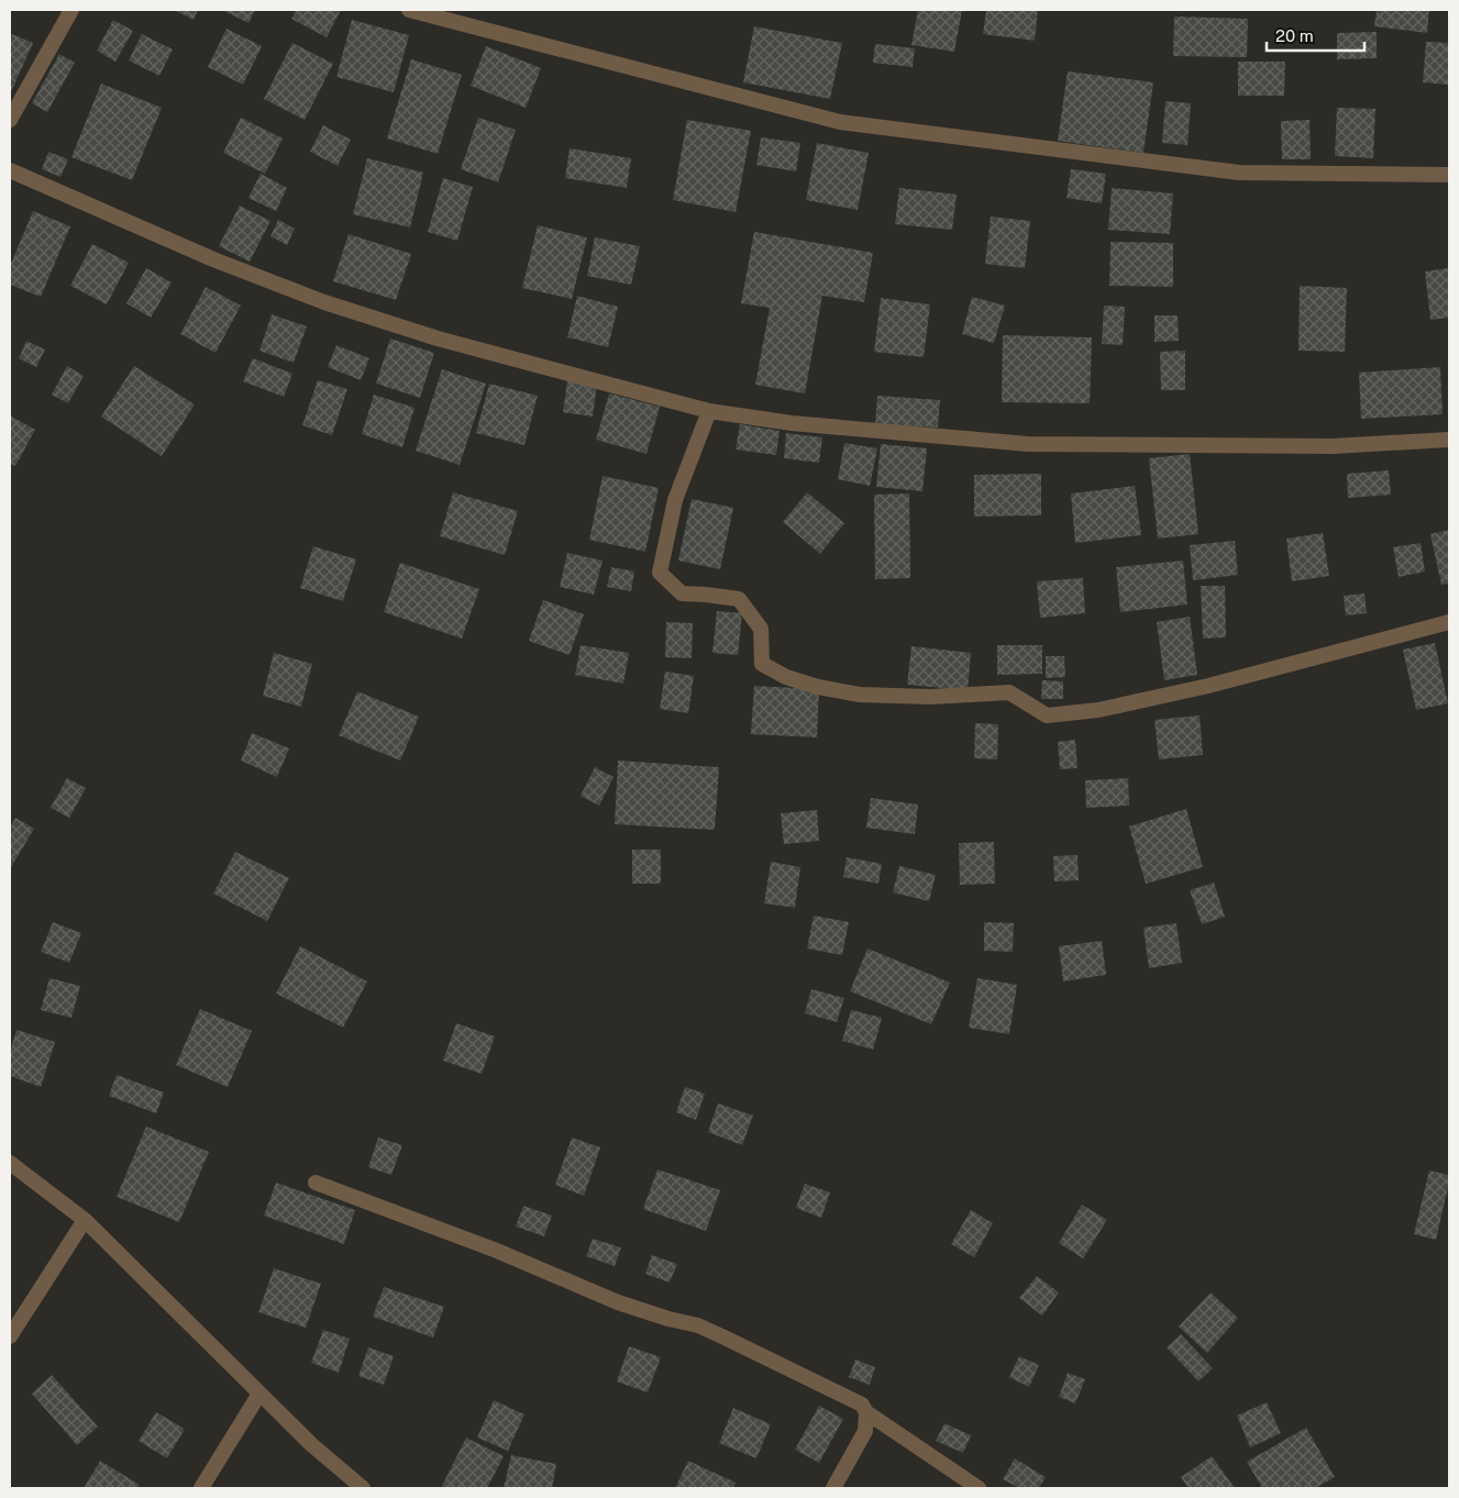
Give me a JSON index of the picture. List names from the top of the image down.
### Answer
{
  "scale_bar": "20 m"
}
